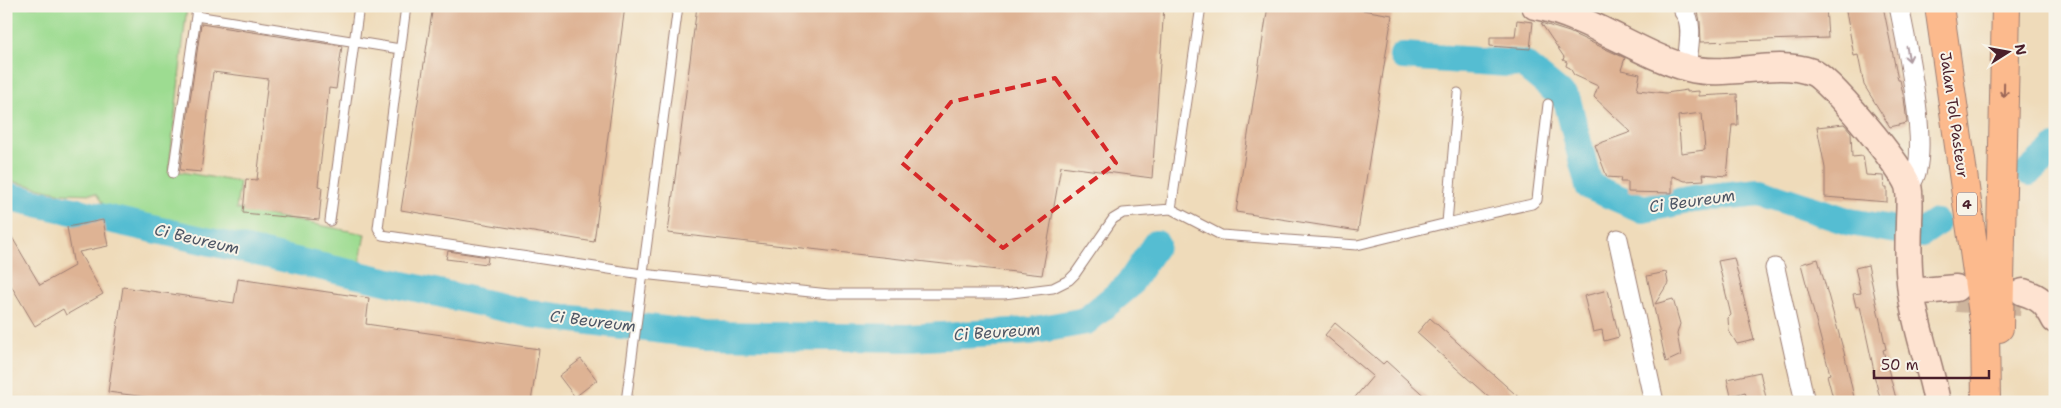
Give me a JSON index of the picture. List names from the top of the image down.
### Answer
{
  "streets": {
    "highway": ["Jalan Tol Pasteur", "4"]
  },
  "water": ["Ci Beureum"],
  "scale_bar": "50 m",
  "north": "right"
}
